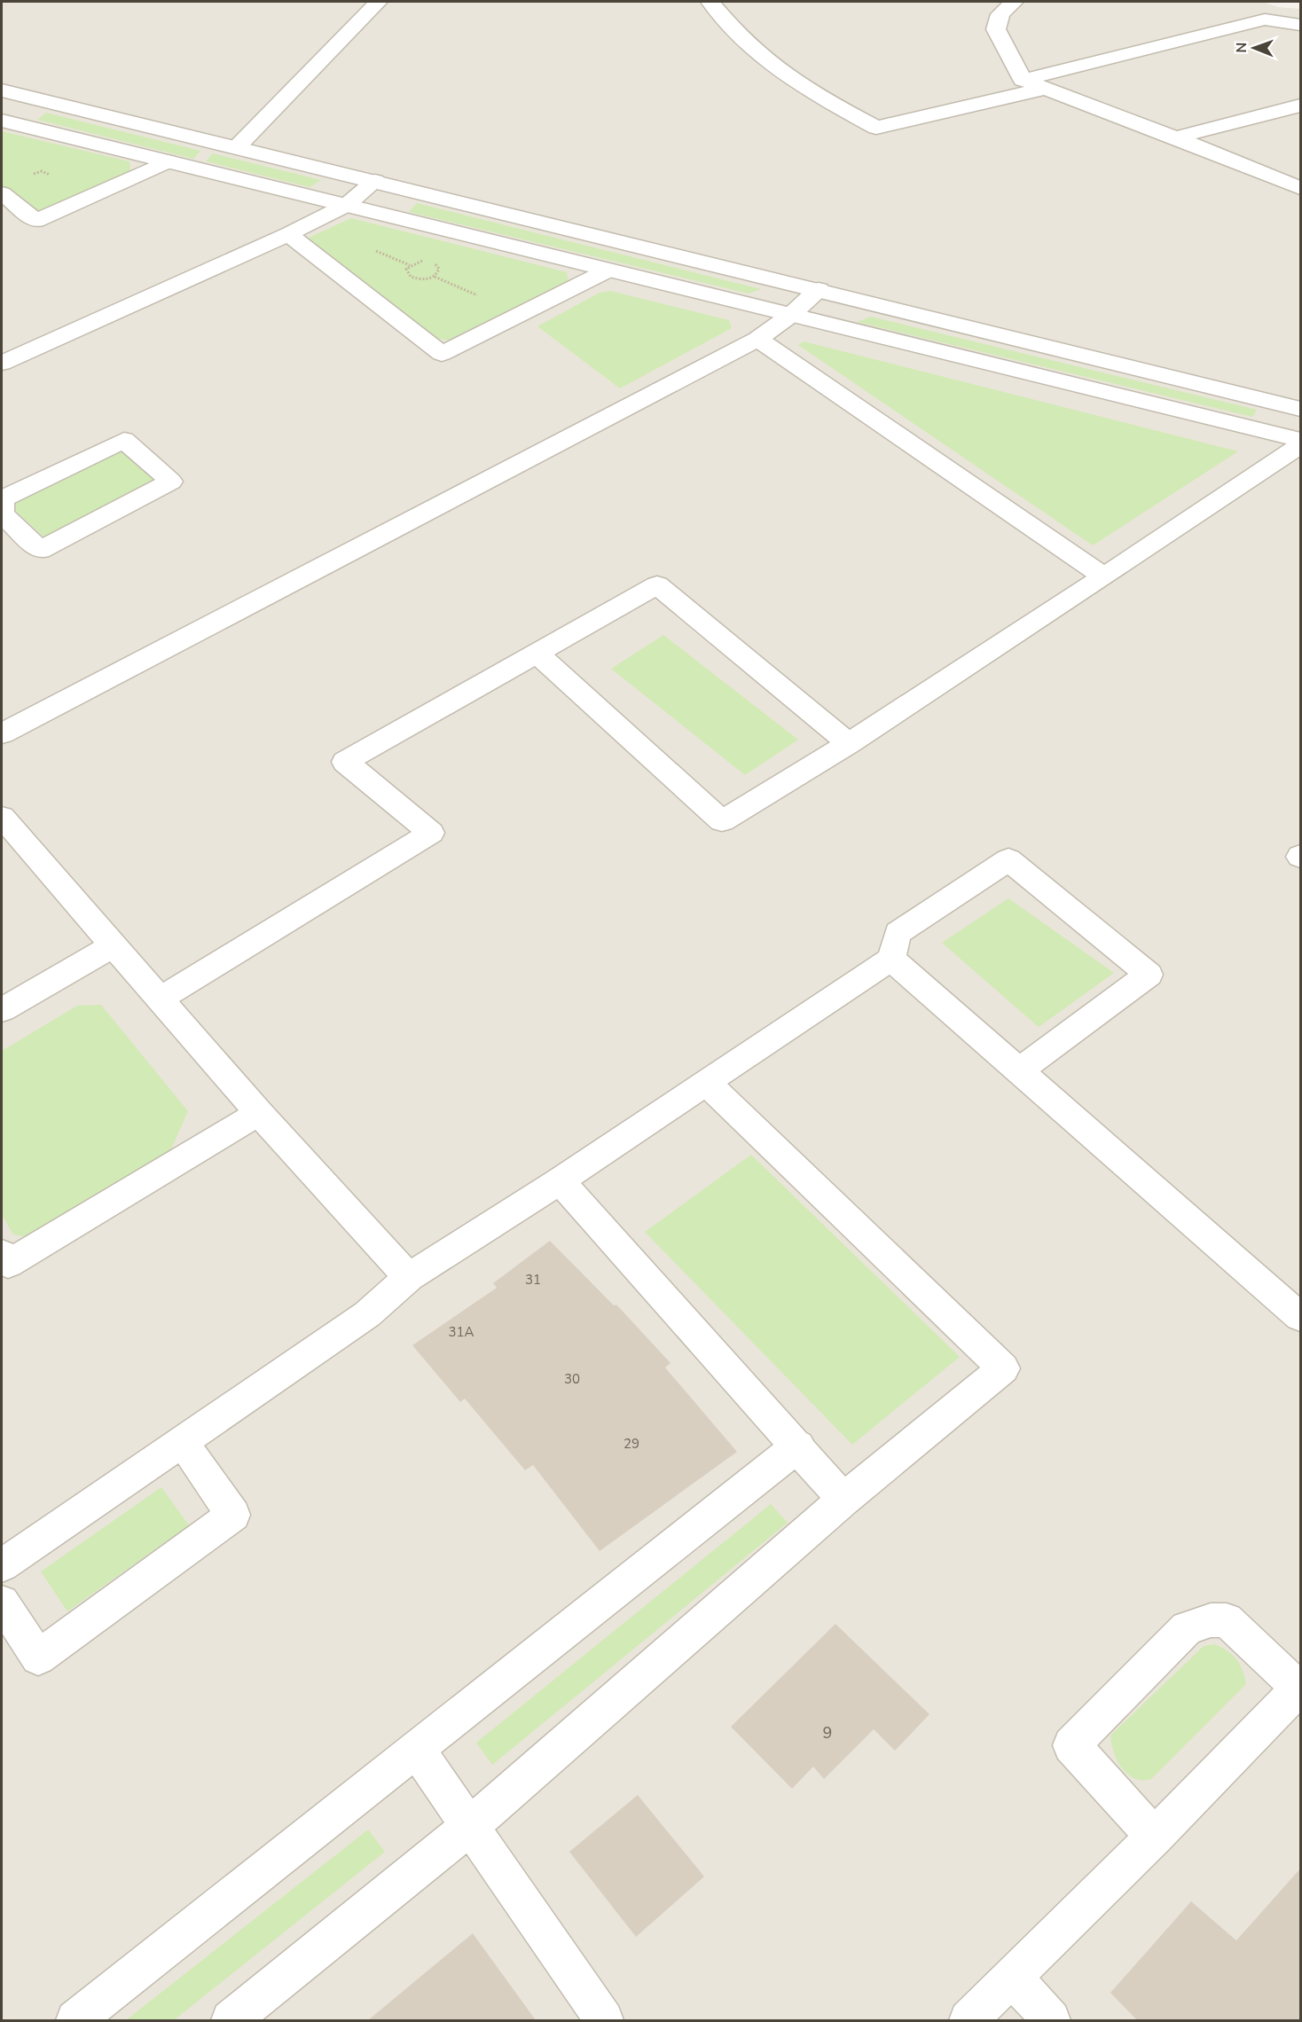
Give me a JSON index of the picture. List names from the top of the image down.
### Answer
{
  "house_numbers": [
    "31",
    "31A",
    "30",
    "29",
    "9"
  ],
  "north": "left"
}
